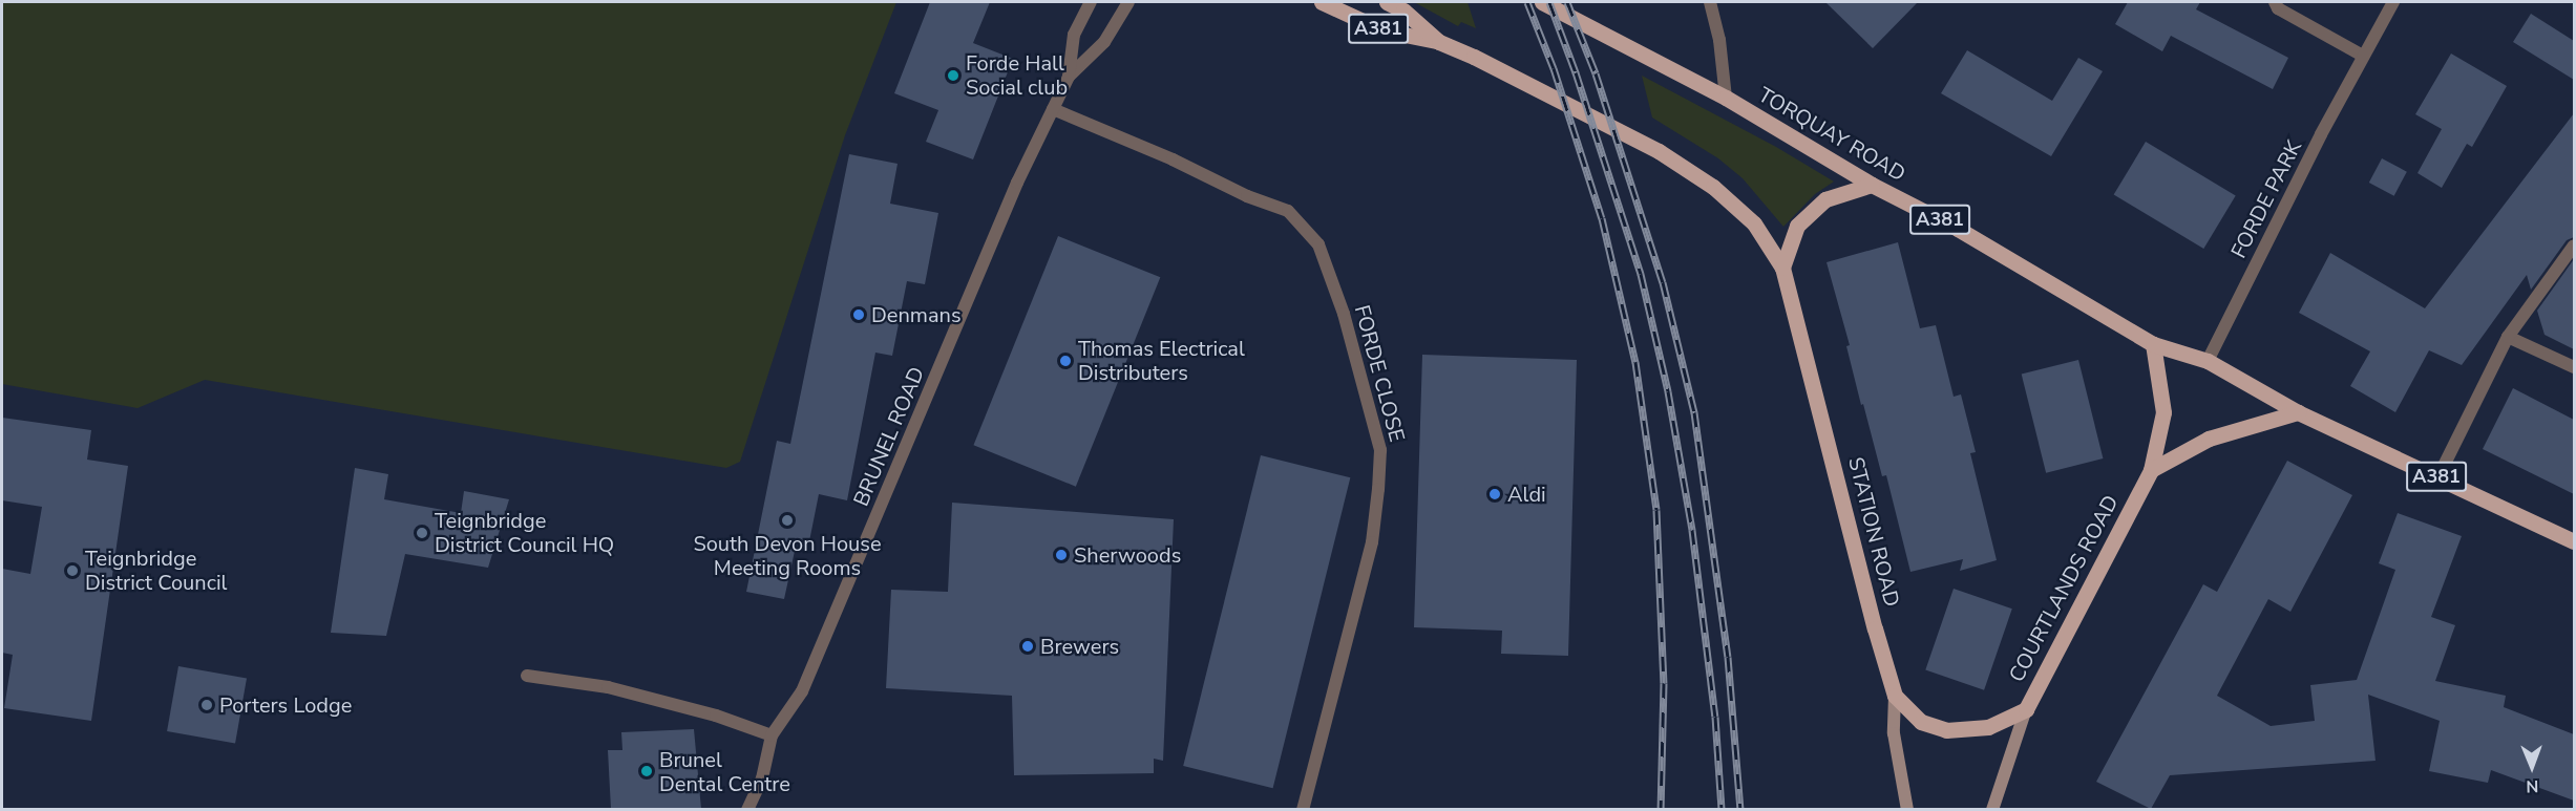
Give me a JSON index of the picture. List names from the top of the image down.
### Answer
{
  "streets": {
    "main road": [
      "A381",
      "TORQUAY ROAD",
      "STATION ROAD",
      "COURTLANDS ROAD"
    ],
    "street": ["FORDE PARK", "FORDE CLOSE", "BRUNEL ROAD"]
  },
  "crossings": [
    ["A381", "STATION ROAD"],
    ["TORQUAY ROAD", "FORDE PARK"],
    ["TORQUAY ROAD", "COURTLANDS ROAD"],
    ["FORDE CLOSE", "BRUNEL ROAD"],
    ["STATION ROAD", "COURTLANDS ROAD"]
  ],
  "places": [
    "Forde Hall Social club",
    "Denmans",
    "Thomas Electrical Distributers",
    "Aldi",
    "South Devon House Meeting Rooms",
    "Teignbridge District Council HQ",
    "Sherwoods",
    "Teignbridge District Council",
    "Brewers",
    "Porters Lodge",
    "Brunel Dental Centre"
  ],
  "north": "bottom"
}
